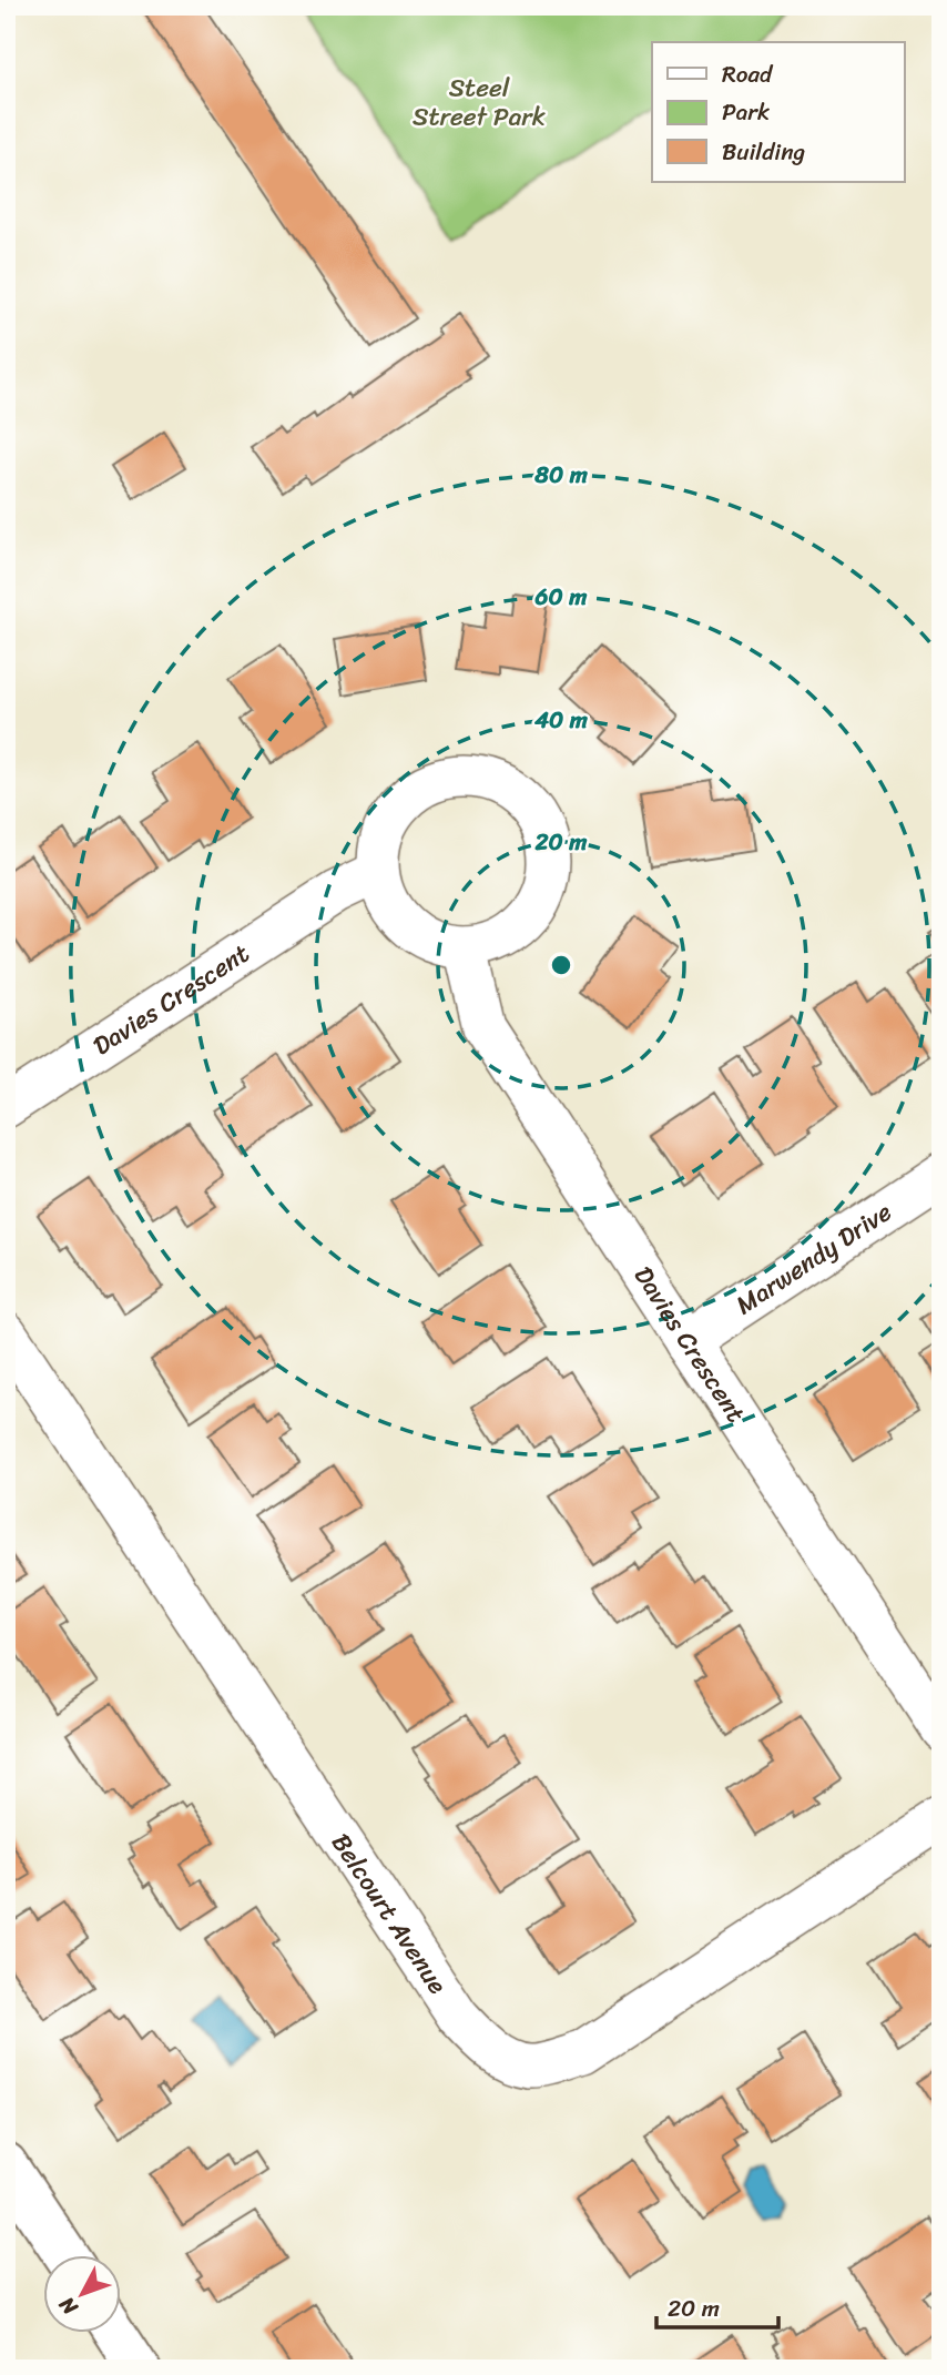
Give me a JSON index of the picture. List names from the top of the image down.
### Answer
{
  "streets": {
    "street": ["Davies Crescent", "Marwendy Drive", "Belcourt Avenue"]
  },
  "crossings": [
    ["Davies Crescent", "Marwendy Drive"]
  ],
  "parks": ["Steel Street Park"],
  "legend": ["Road", "Park", "Building"],
  "scale_bar": "20 m",
  "north": "bottom left",
  "rings": [
    "80 m",
    "60 m",
    "40 m",
    "20 m"
  ]
}
